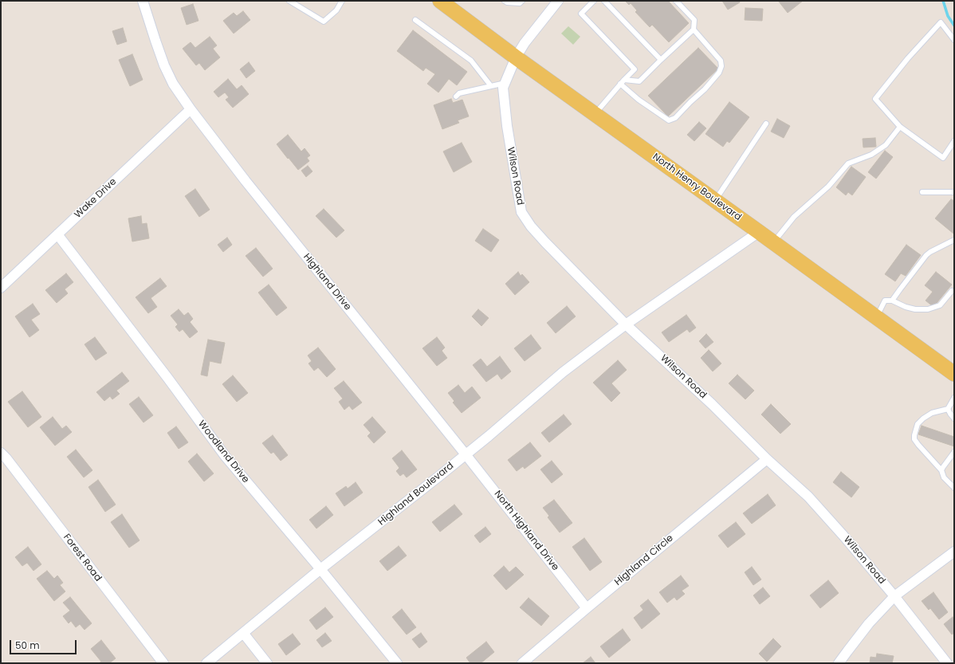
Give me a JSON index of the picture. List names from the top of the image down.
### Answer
{
  "streets": {
    "main road": ["North Henry Boulevard"],
    "street": [
      "Wilson Road",
      "Wake Drive",
      "Highland Drive",
      "Woodland Drive",
      "Highland Boulevard",
      "North Highland Drive",
      "Forest Road",
      "Highland Circle"
    ]
  },
  "crossings": [
    ["Wilson Road", "North Henry Boulevard"],
    ["Wilson Road", "Highland Boulevard"],
    ["Wilson Road", "Highland Circle"],
    ["North Henry Boulevard", "Highland Boulevard"],
    ["Wake Drive", "Highland Drive"],
    ["Wake Drive", "Woodland Drive"],
    ["Highland Drive", "Highland Boulevard"],
    ["Highland Drive", "North Highland Drive"],
    ["Woodland Drive", "Highland Boulevard"],
    ["Highland Boulevard", "North Highland Drive"],
    ["North Highland Drive", "Highland Circle"]
  ],
  "scale_bar": "50 m"
}
